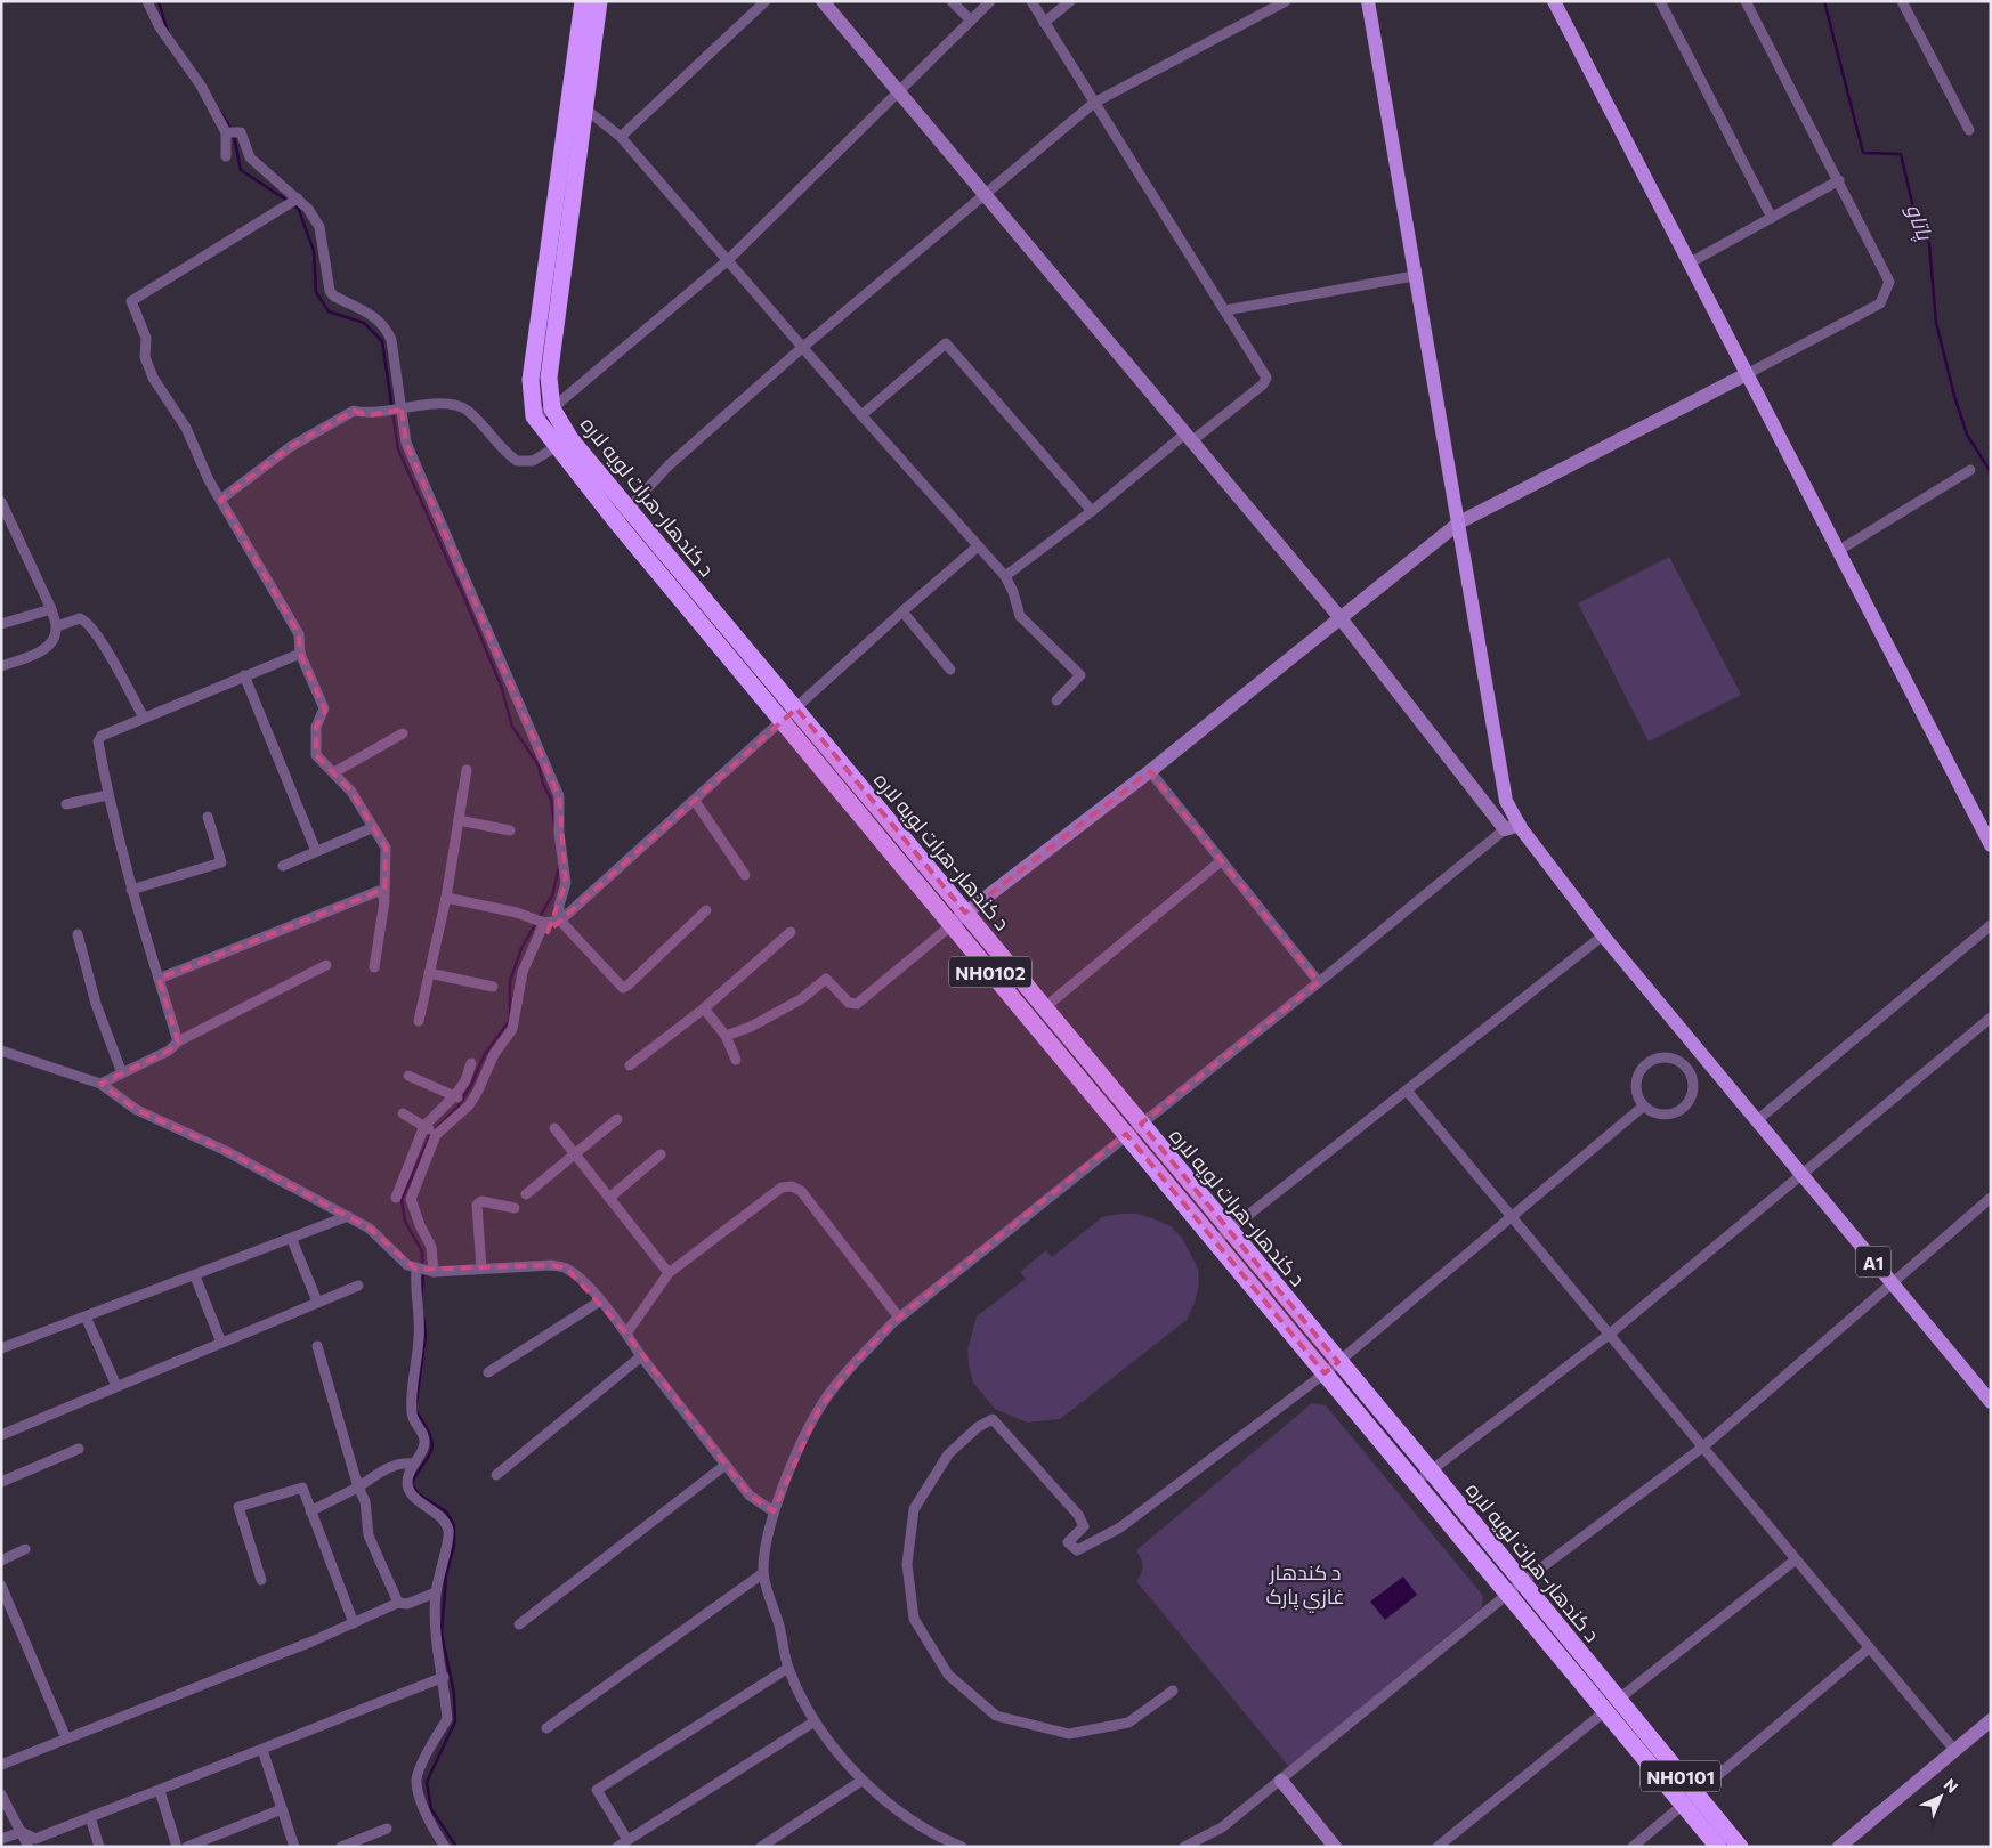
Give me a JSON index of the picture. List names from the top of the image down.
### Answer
{
  "streets": {
    "highway": ["د کندهار-هرات لويه لاره", "NH0102", "NH0101"],
    "main road": ["A1"]
  },
  "water": ["پاتاو"],
  "parks": ["د کندهار غازي پارک"],
  "north": "top right"
}
